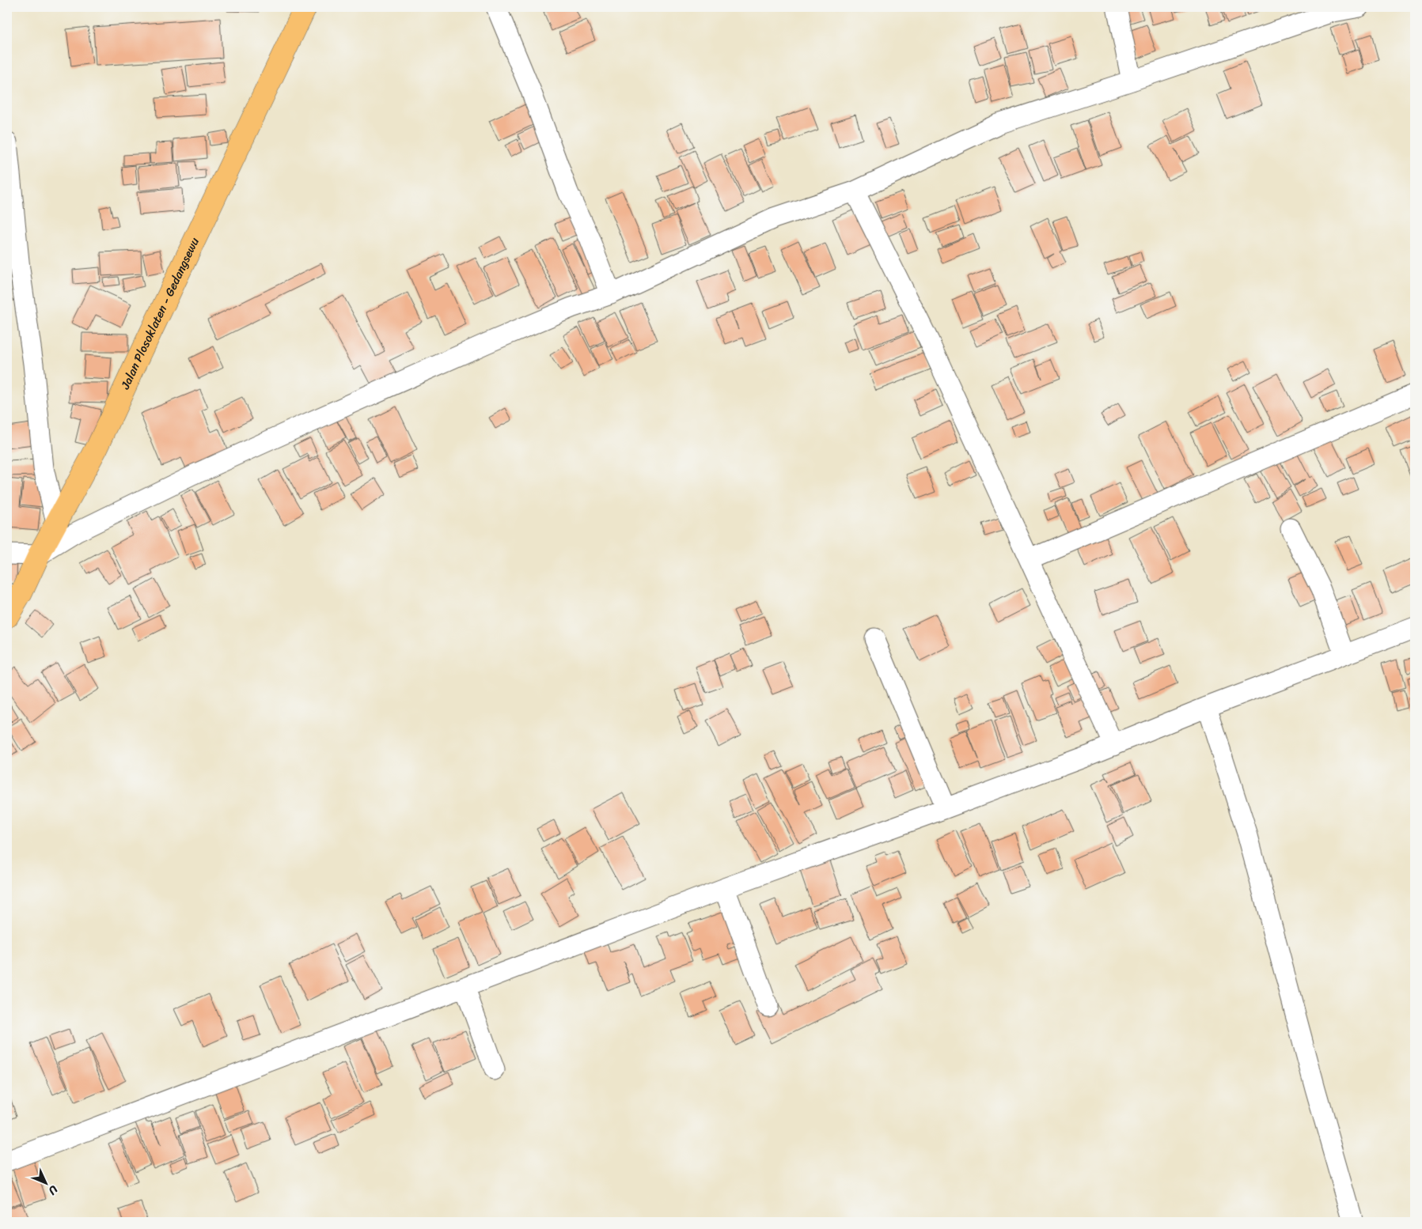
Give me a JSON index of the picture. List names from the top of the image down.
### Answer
{
  "streets": {
    "main road": ["Jalan Plosoklaten - Gedangsewu"]
  },
  "north": "bottom right"
}
